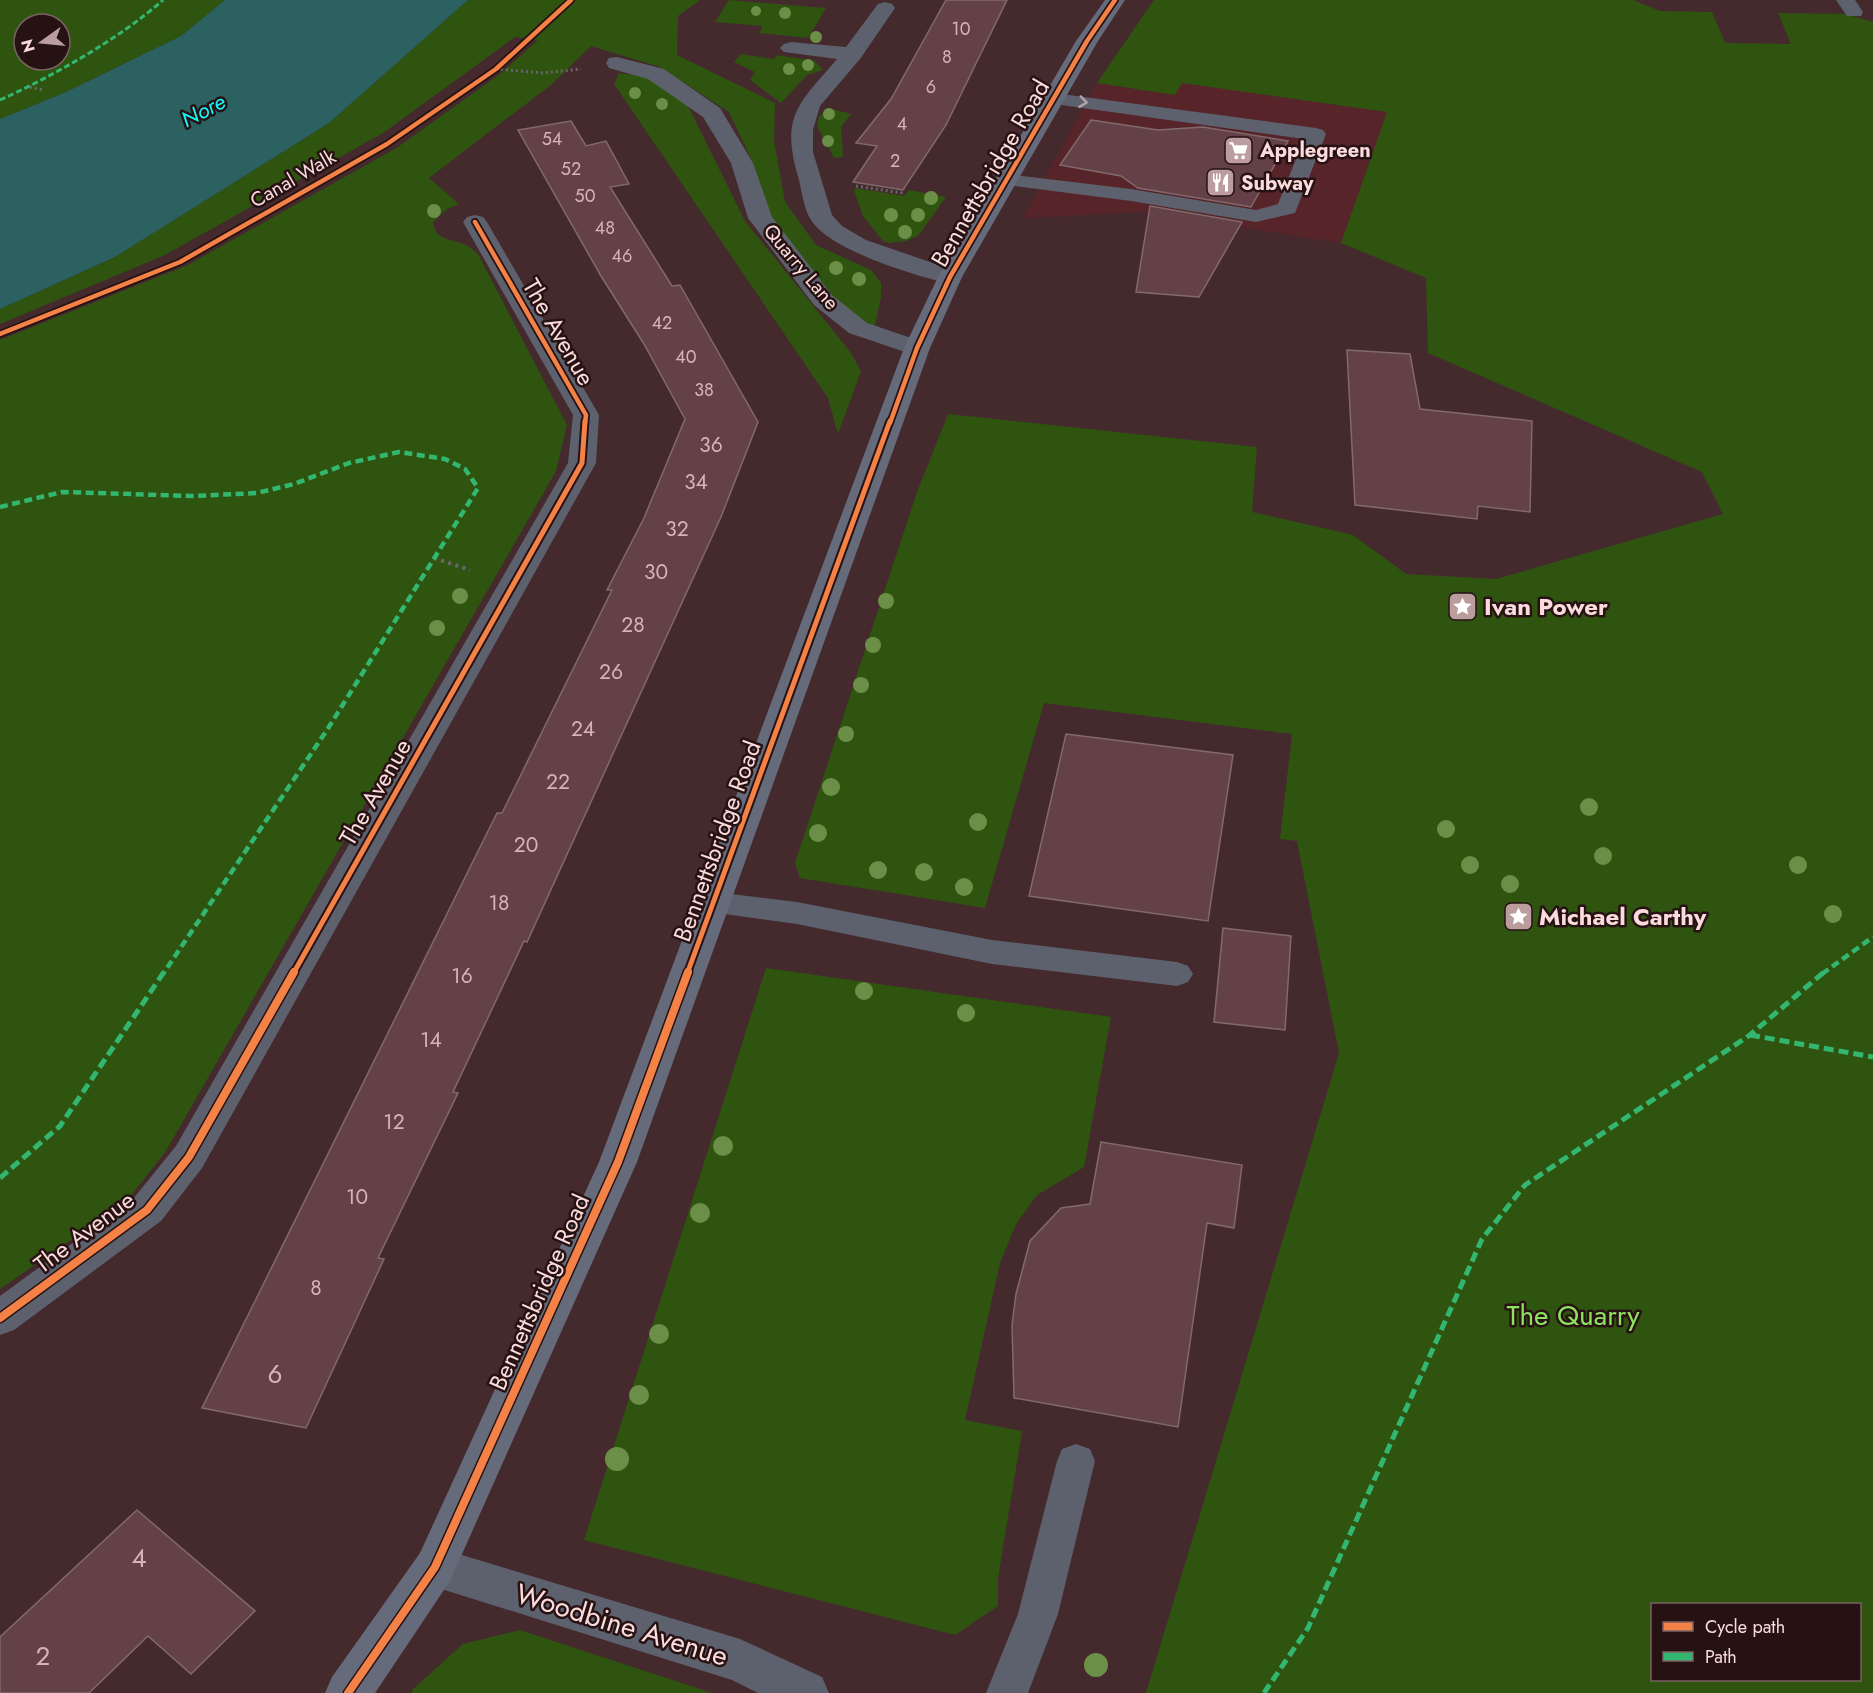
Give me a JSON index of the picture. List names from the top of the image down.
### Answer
{
  "streets": {
    "main road": ["Bennettsbridge Road"],
    "street": ["Quarry Lane", "The Avenue", "Woodbine Avenue"],
    "cycle path": ["Canal Walk"]
  },
  "crossings": [
    ["Bennettsbridge Road", "Quarry Lane"],
    ["Bennettsbridge Road", "Woodbine Avenue"]
  ],
  "water": ["Nore"],
  "parks": ["The Quarry"],
  "places": {
    "supermarket": ["Applegreen"],
    "restaurant": ["Subway"],
    "place": ["Ivan Power", "Michael Carthy"]
  },
  "house_numbers": [
    "10",
    "8",
    "6",
    "4",
    "54",
    "2",
    "52",
    "50",
    "48",
    "46",
    "42",
    "40",
    "38",
    "36",
    "34",
    "32",
    "30",
    "28",
    "26",
    "24",
    "22",
    "20",
    "18",
    "16",
    "14",
    "12",
    "10",
    "8",
    "6",
    "4",
    "2"
  ],
  "legend": ["Cycle path", "Path"],
  "north": "left"
}
